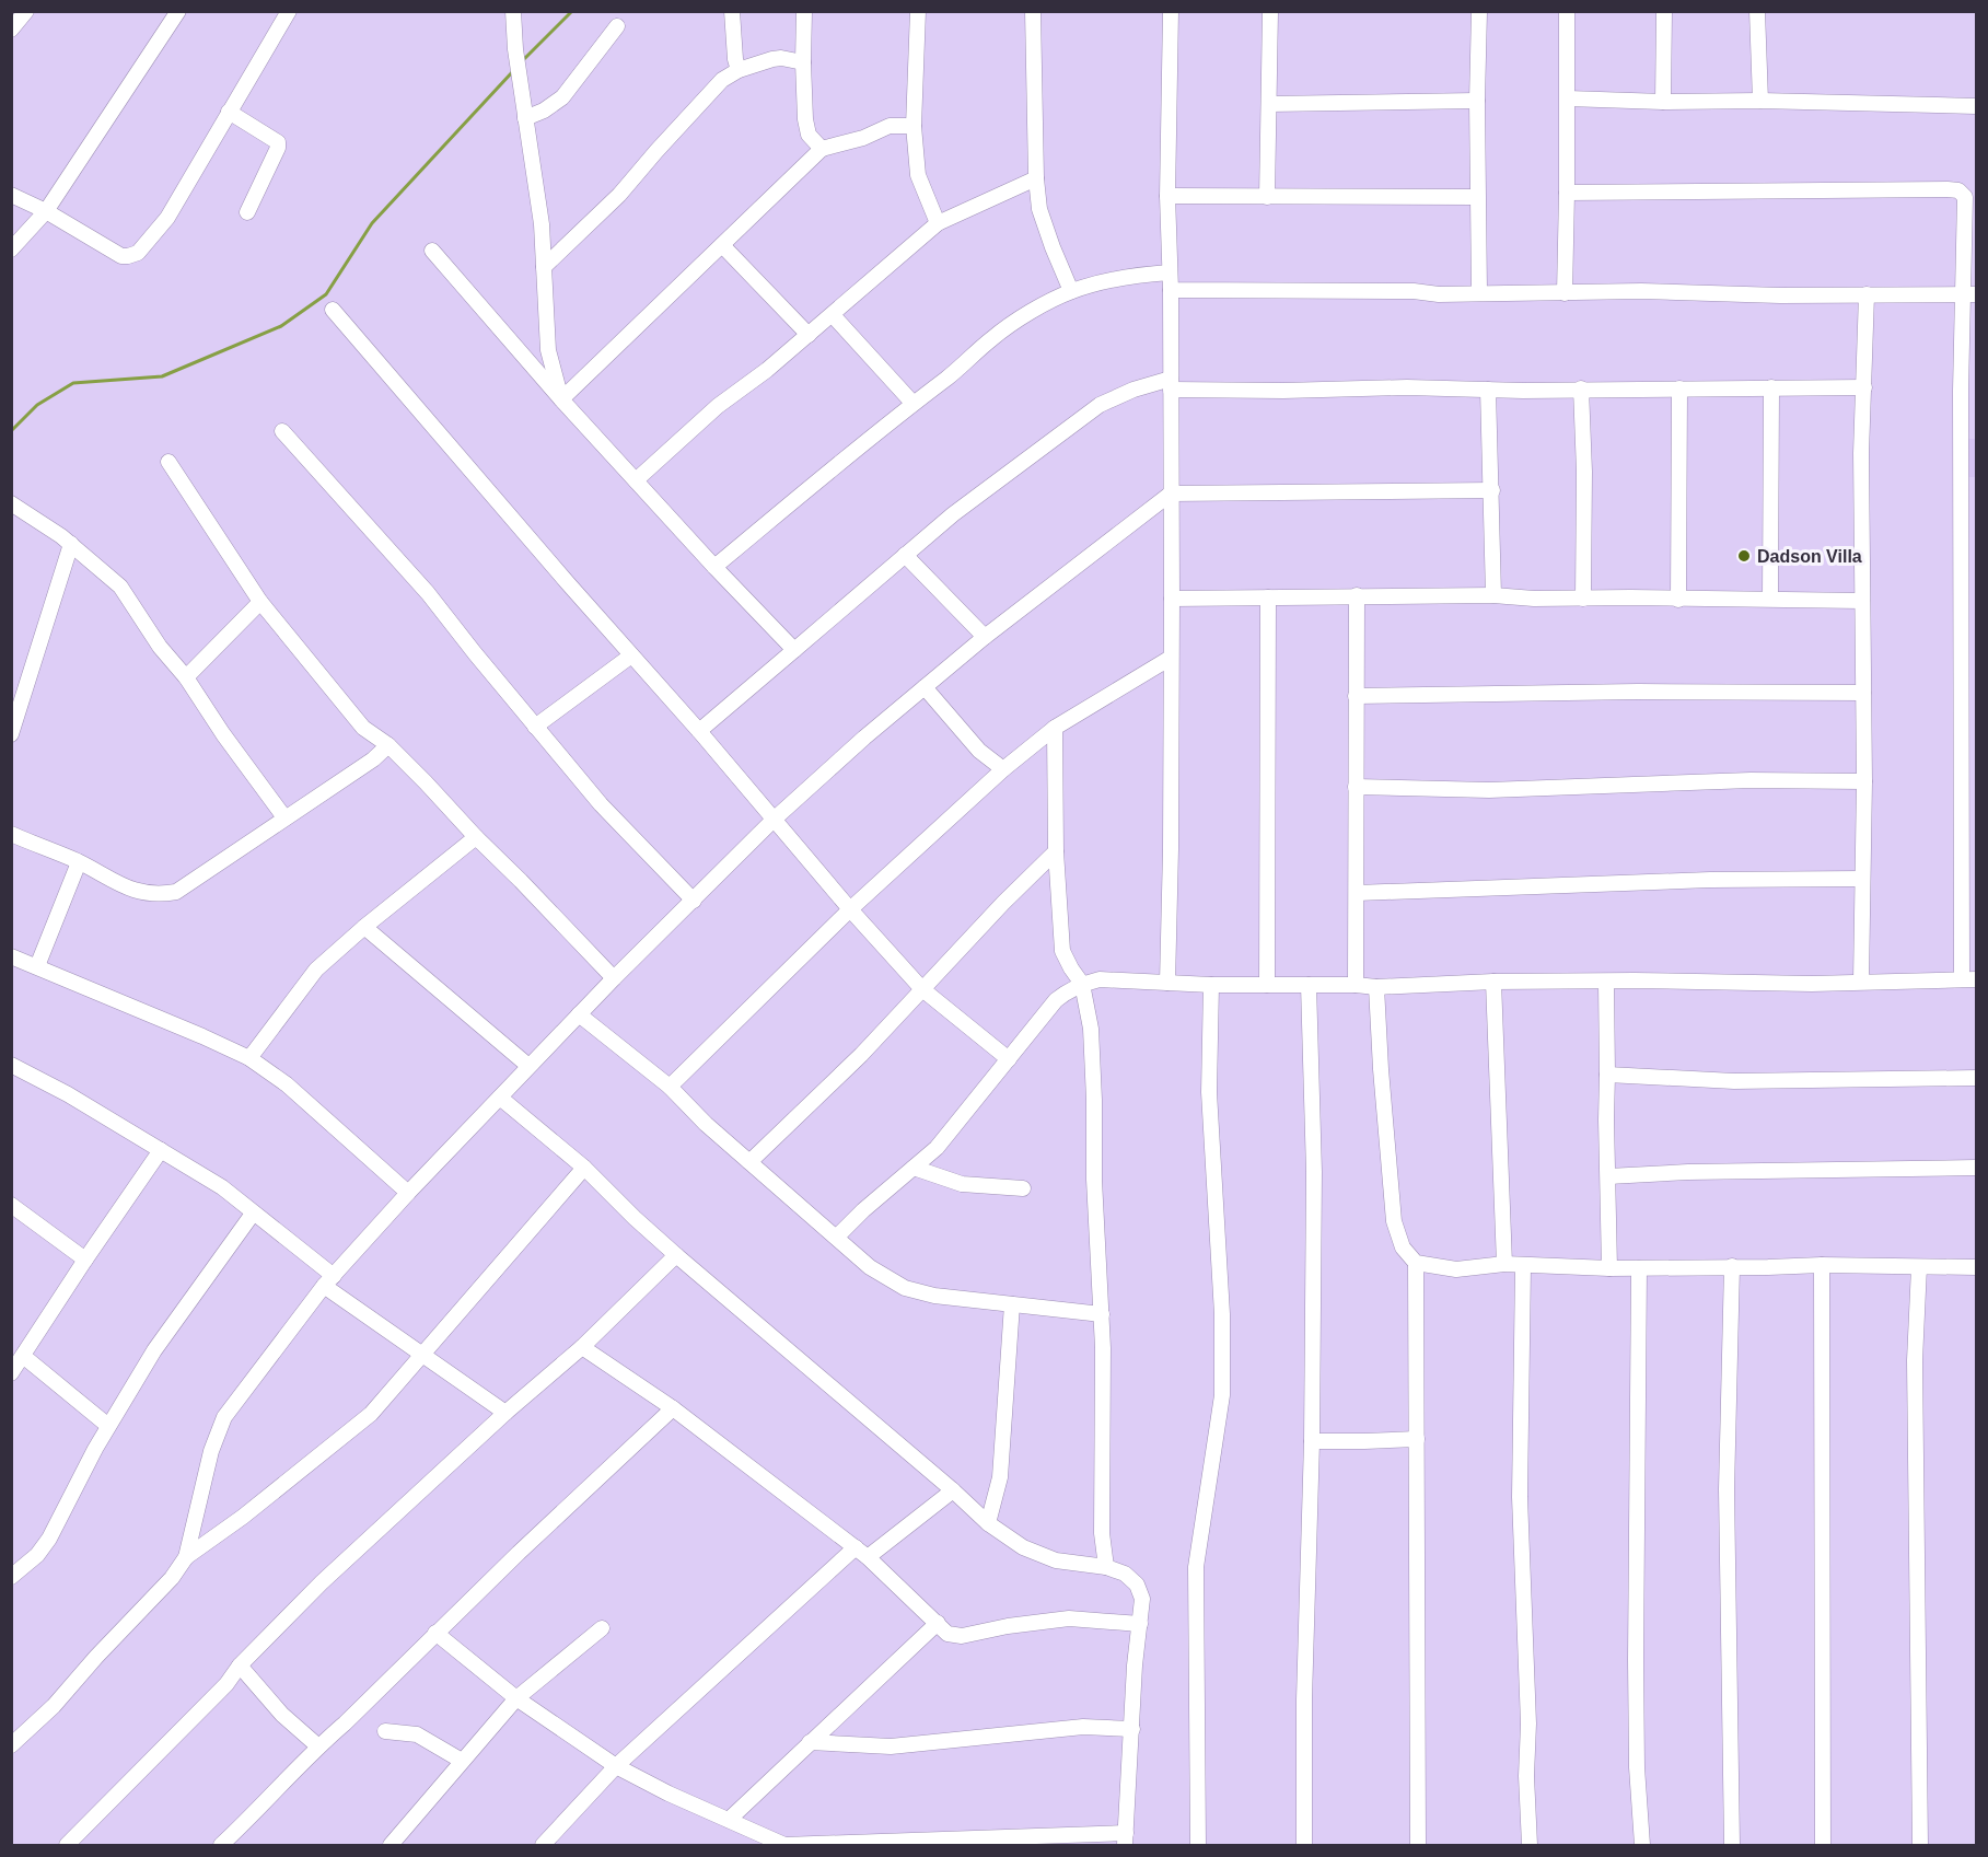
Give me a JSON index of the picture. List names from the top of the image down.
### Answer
{
  "places": ["Dadson Villa"]
}
